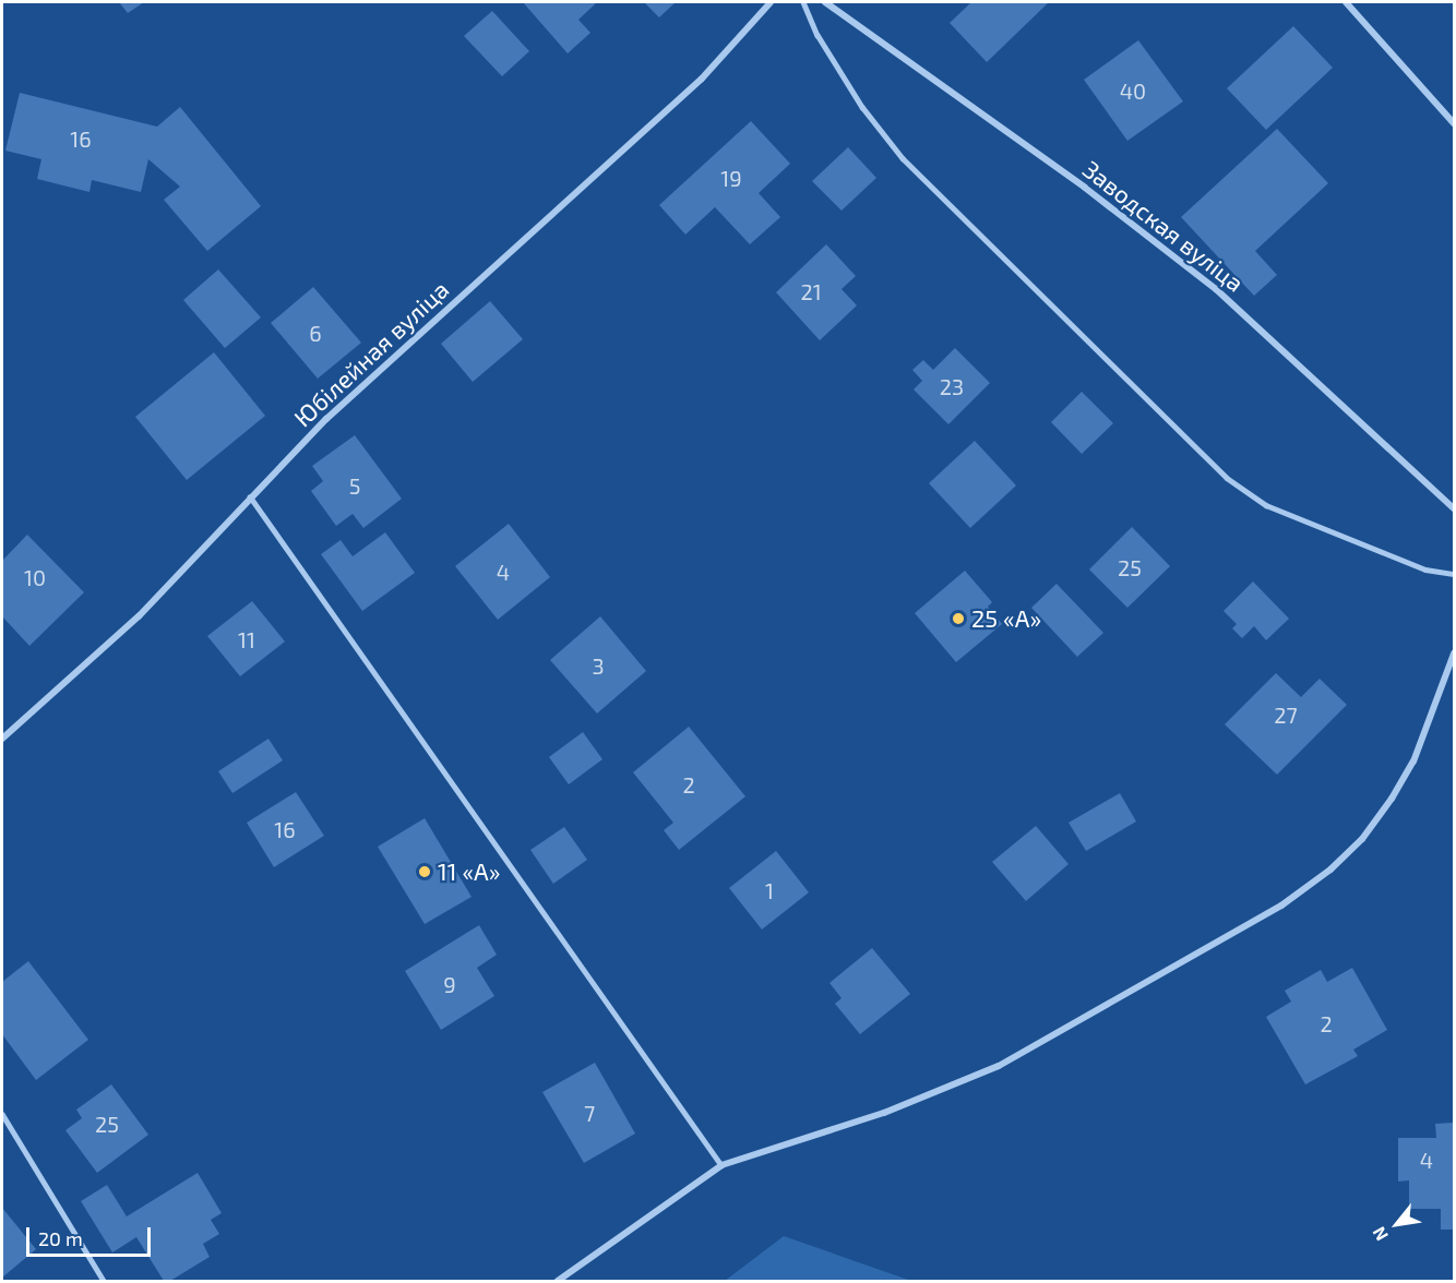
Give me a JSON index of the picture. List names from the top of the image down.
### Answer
{
  "streets": {
    "street": ["Заводская вуліца", "Юбілейная вуліца"]
  },
  "places": ["25 «А»", "11 «А»"],
  "house_numbers": [
    "40",
    "16",
    "19",
    "21",
    "6",
    "23",
    "5",
    "25",
    "4",
    "10",
    "11",
    "3",
    "27",
    "2",
    "16",
    "1",
    "9",
    "2",
    "7",
    "25",
    "4"
  ],
  "scale_bar": "20 m",
  "north": "bottom left"
}
